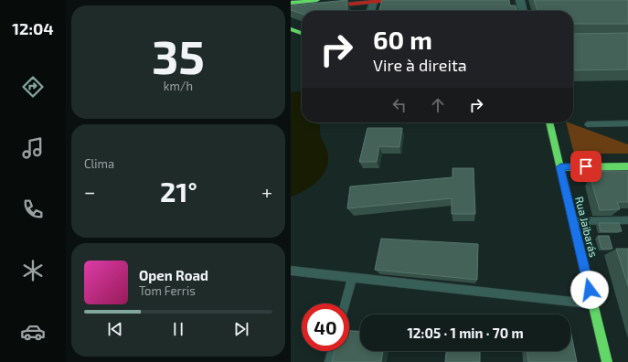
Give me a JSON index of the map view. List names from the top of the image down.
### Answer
{
  "streets": {
    "main road": ["Rua Jaibarás"]
  },
  "page": {
    "tabs": "12:04",
    "tile": [
      ["35", "km/h"],
      "Clima"
    ],
    "turn": ["60 m", "Vire à direita"],
    "heat": ["−", "21°", "+"],
    "song": ["Open Road", "Tom Ferris"],
    "limit": "40",
    "trip": "12:05 · 1 min · 70 m"
  }
}
